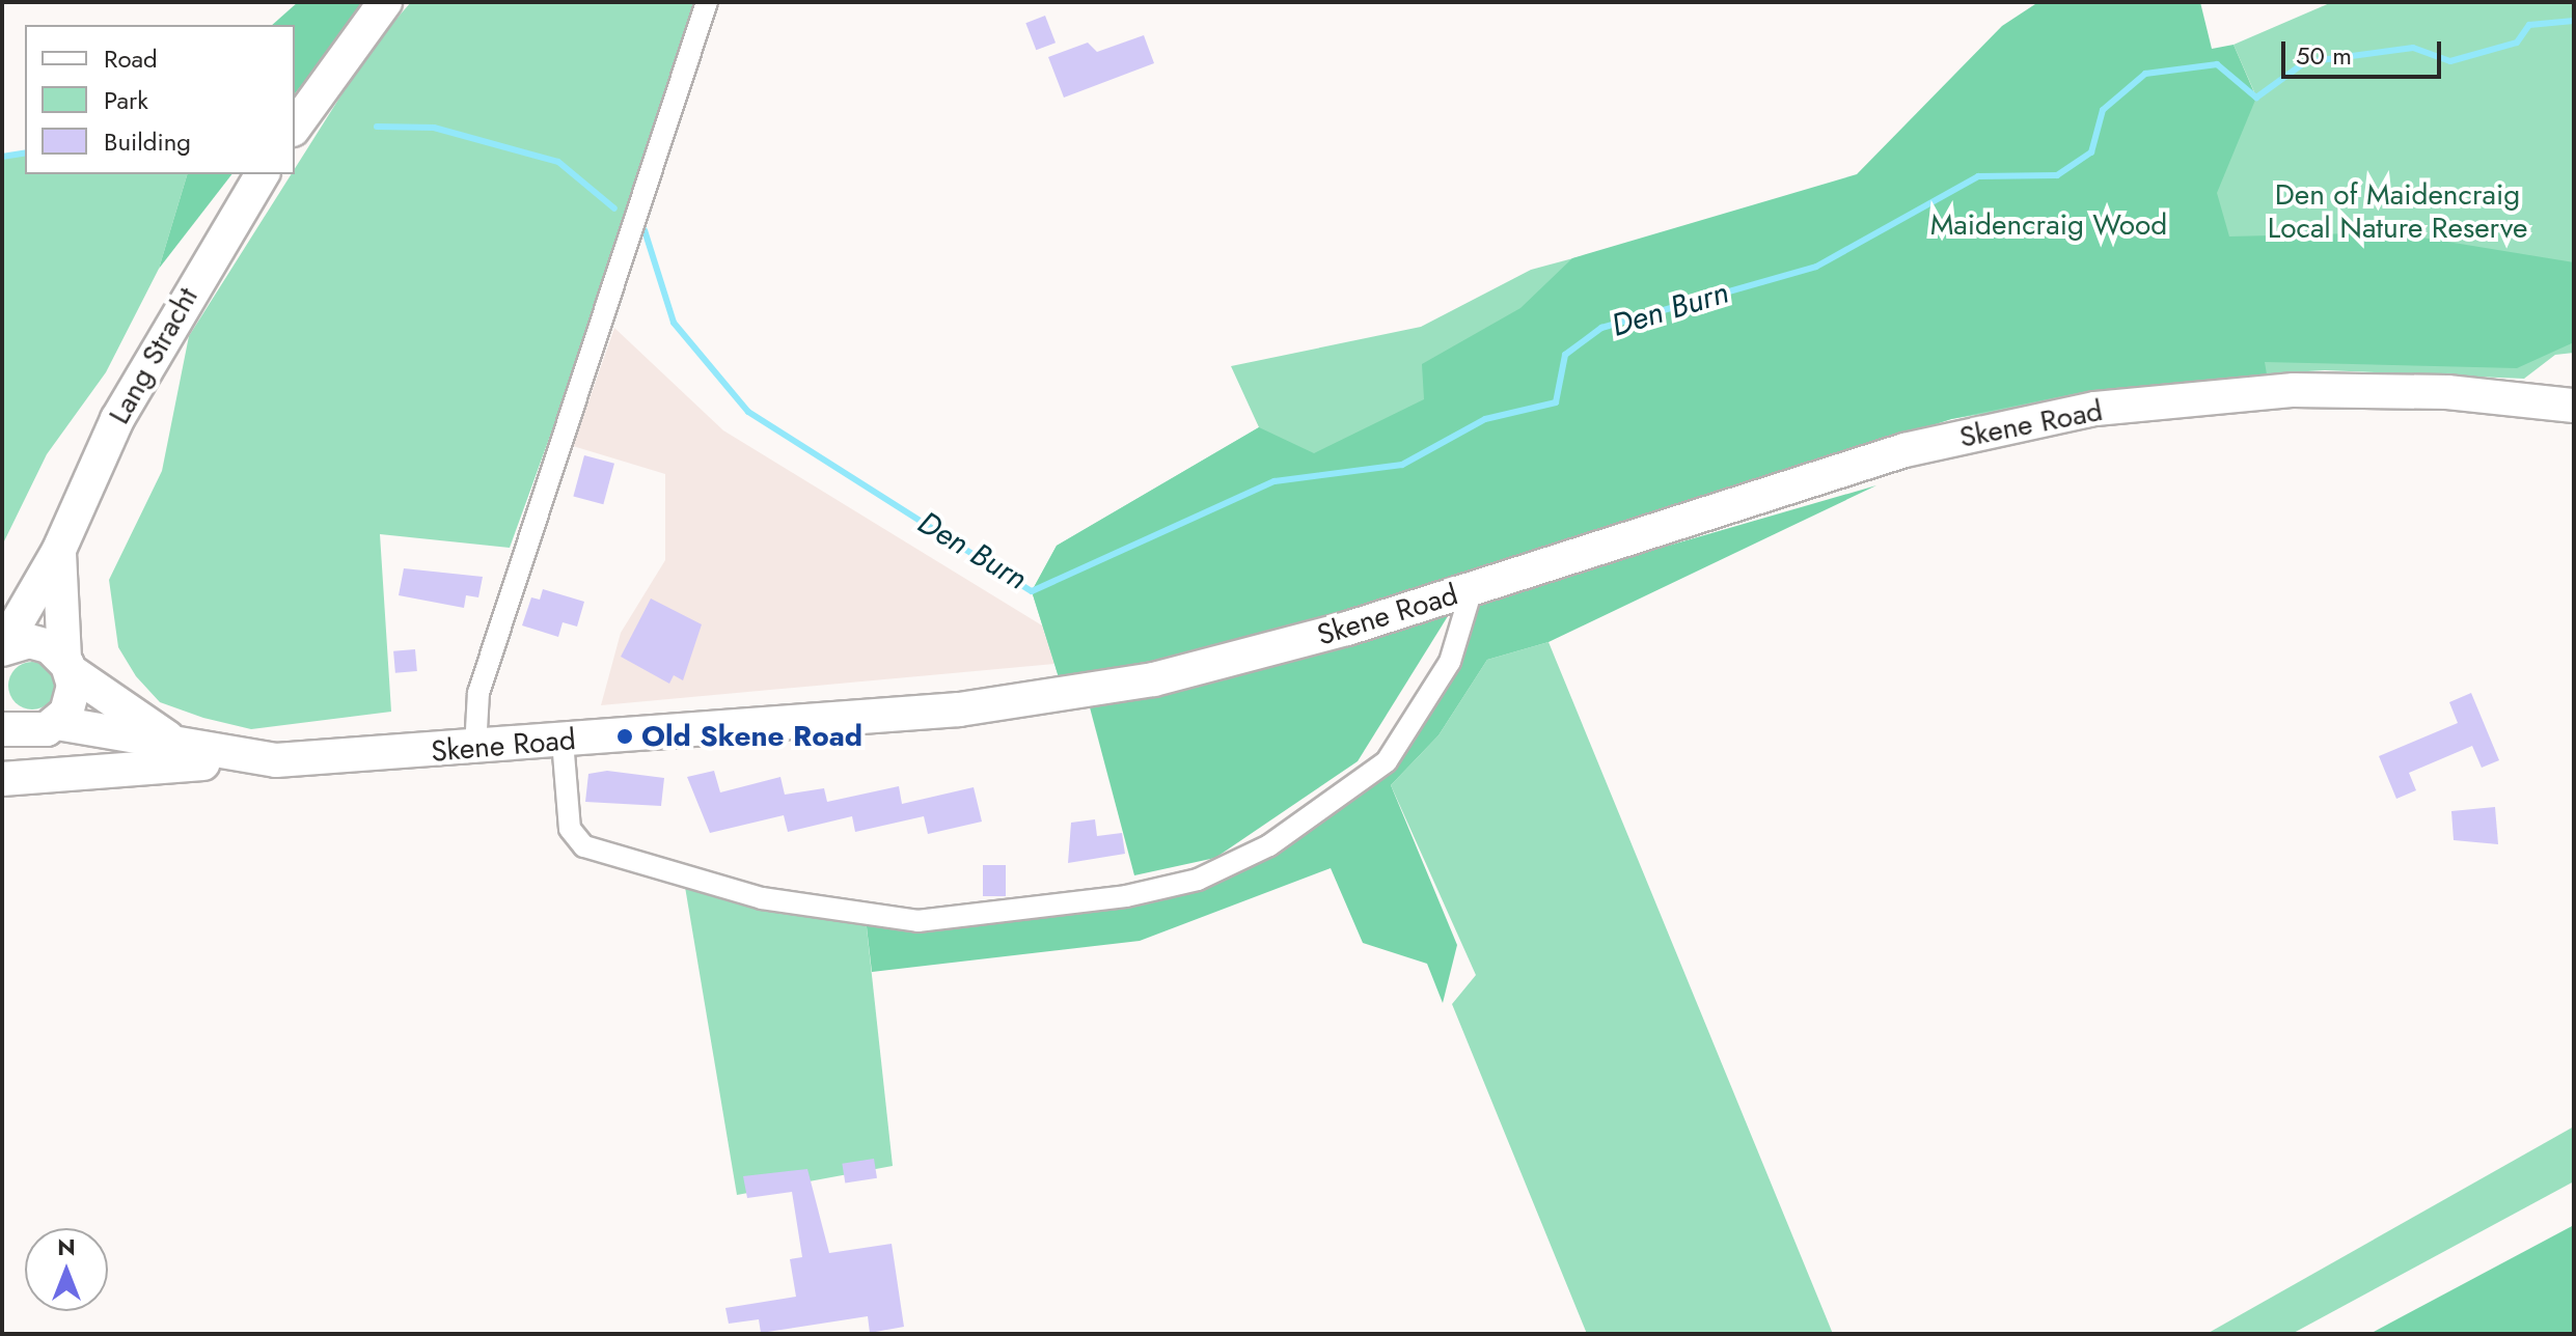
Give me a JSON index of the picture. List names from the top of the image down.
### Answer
{
  "streets": {
    "main road": ["Lang Stracht", "Skene Road"]
  },
  "crossings": [
    ["Lang Stracht", "Skene Road"]
  ],
  "water": ["Den Burn"],
  "parks": ["Den of Maidencraig Local Nature Reserve", "Maidencraig Wood"],
  "places": ["Old Skene Road"],
  "legend": ["Road", "Park", "Building"],
  "scale_bar": "50 m",
  "north": "top"
}
